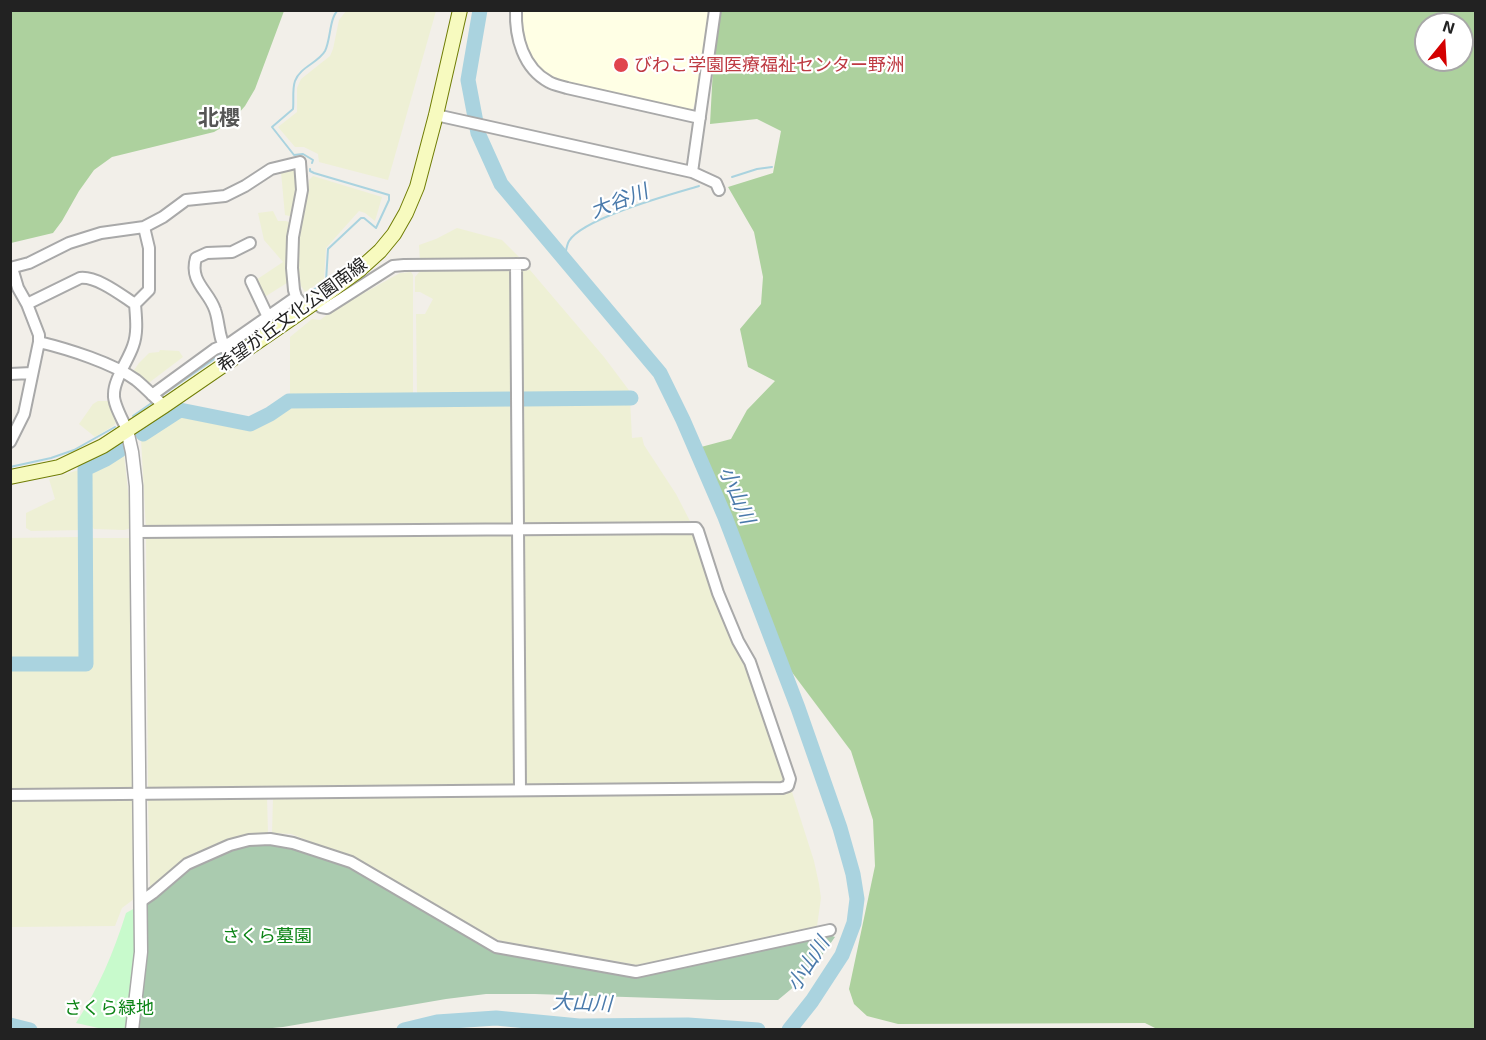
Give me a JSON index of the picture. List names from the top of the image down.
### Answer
{
  "streets": {
    "main road": ["希望が丘文化公園南線"]
  },
  "districts": ["北櫻"],
  "water": ["大谷川", "小山川", "大山川"],
  "parks": ["さくら墓園", "さくら緑地"],
  "places": ["びわこ学園医療福祉センター野洲"],
  "north": "top"
}
